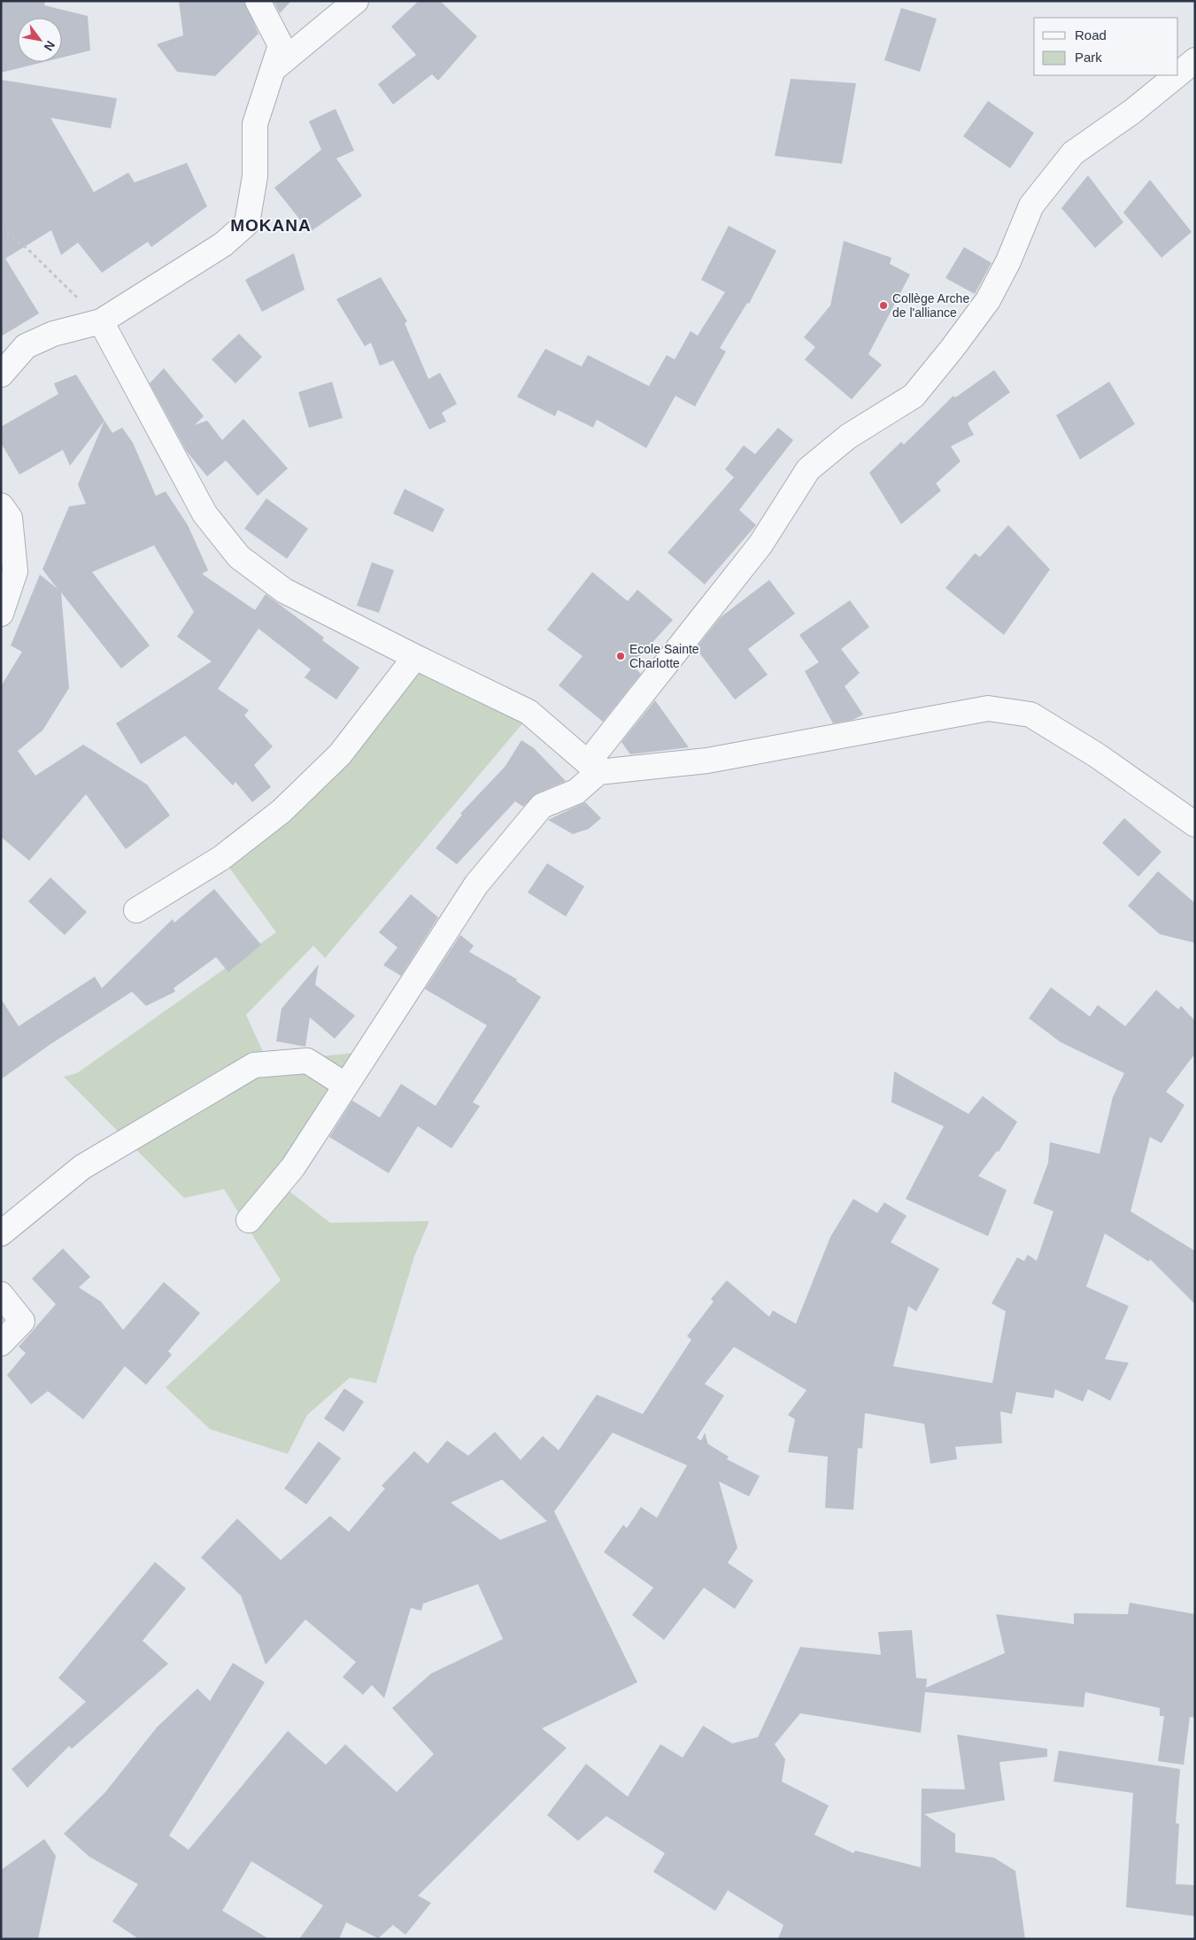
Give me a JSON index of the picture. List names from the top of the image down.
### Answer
{
  "districts": ["MOKANA"],
  "places": ["Collège Arche de l'alliance", "Ecole Sainte Charlotte"],
  "legend": ["Road", "Park"],
  "north": "bottom right"
}
